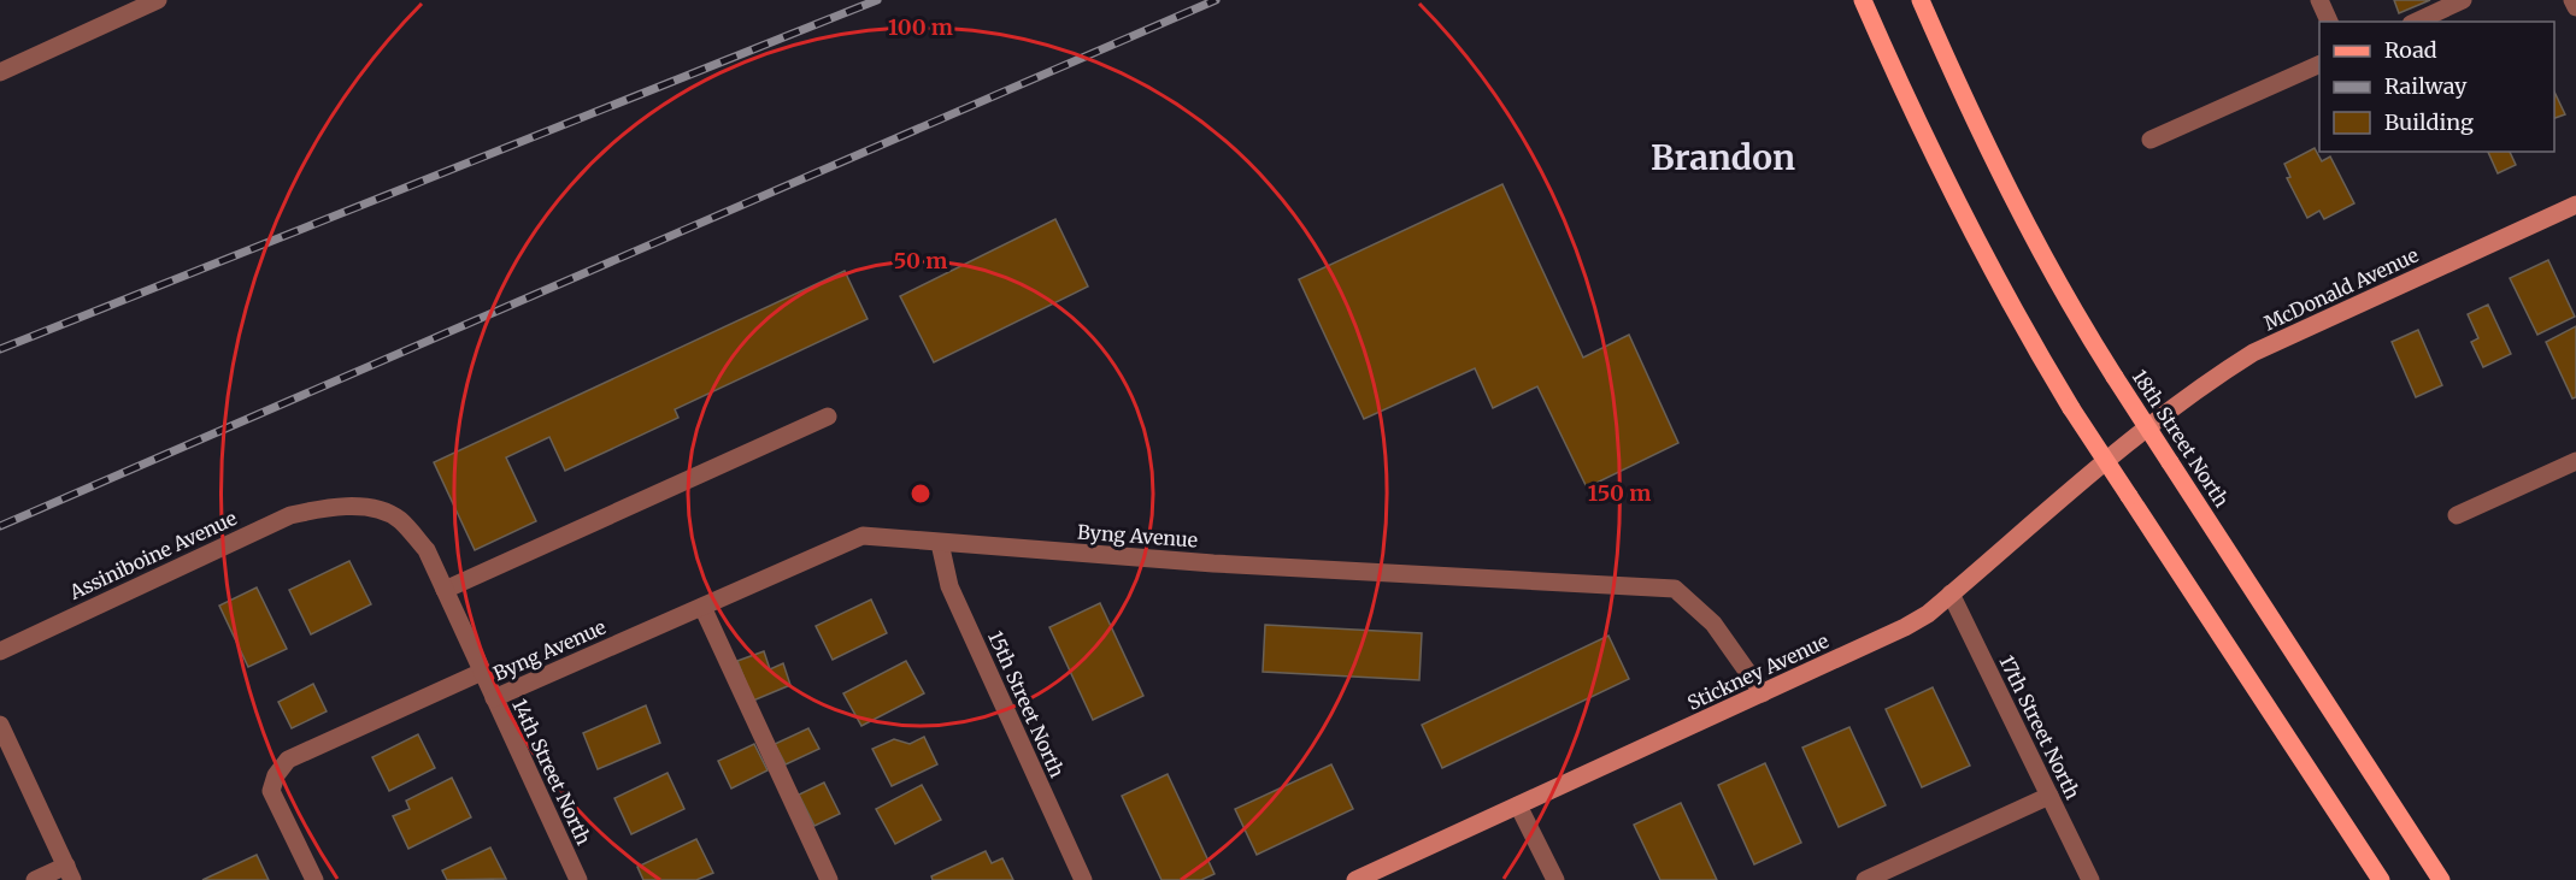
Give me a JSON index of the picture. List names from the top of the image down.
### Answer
{
  "streets": {
    "main road": ["18th Street North"],
    "street": [
      "McDonald Avenue",
      "Byng Avenue",
      "Assiniboine Avenue",
      "Stickney Avenue",
      "15th Street North",
      "17th Street North",
      "14th Street North"
    ]
  },
  "crossings": [
    ["McDonald Avenue", "Stickney Avenue"],
    ["Byng Avenue", "Stickney Avenue"],
    ["Byng Avenue", "15th Street North"],
    ["Byng Avenue", "14th Street North"],
    ["Assiniboine Avenue", "14th Street North"],
    ["Stickney Avenue", "17th Street North"]
  ],
  "districts": ["Brandon"],
  "legend": ["Road", "Railway", "Building"],
  "rings": ["100 m", "50 m", "150 m"]
}
